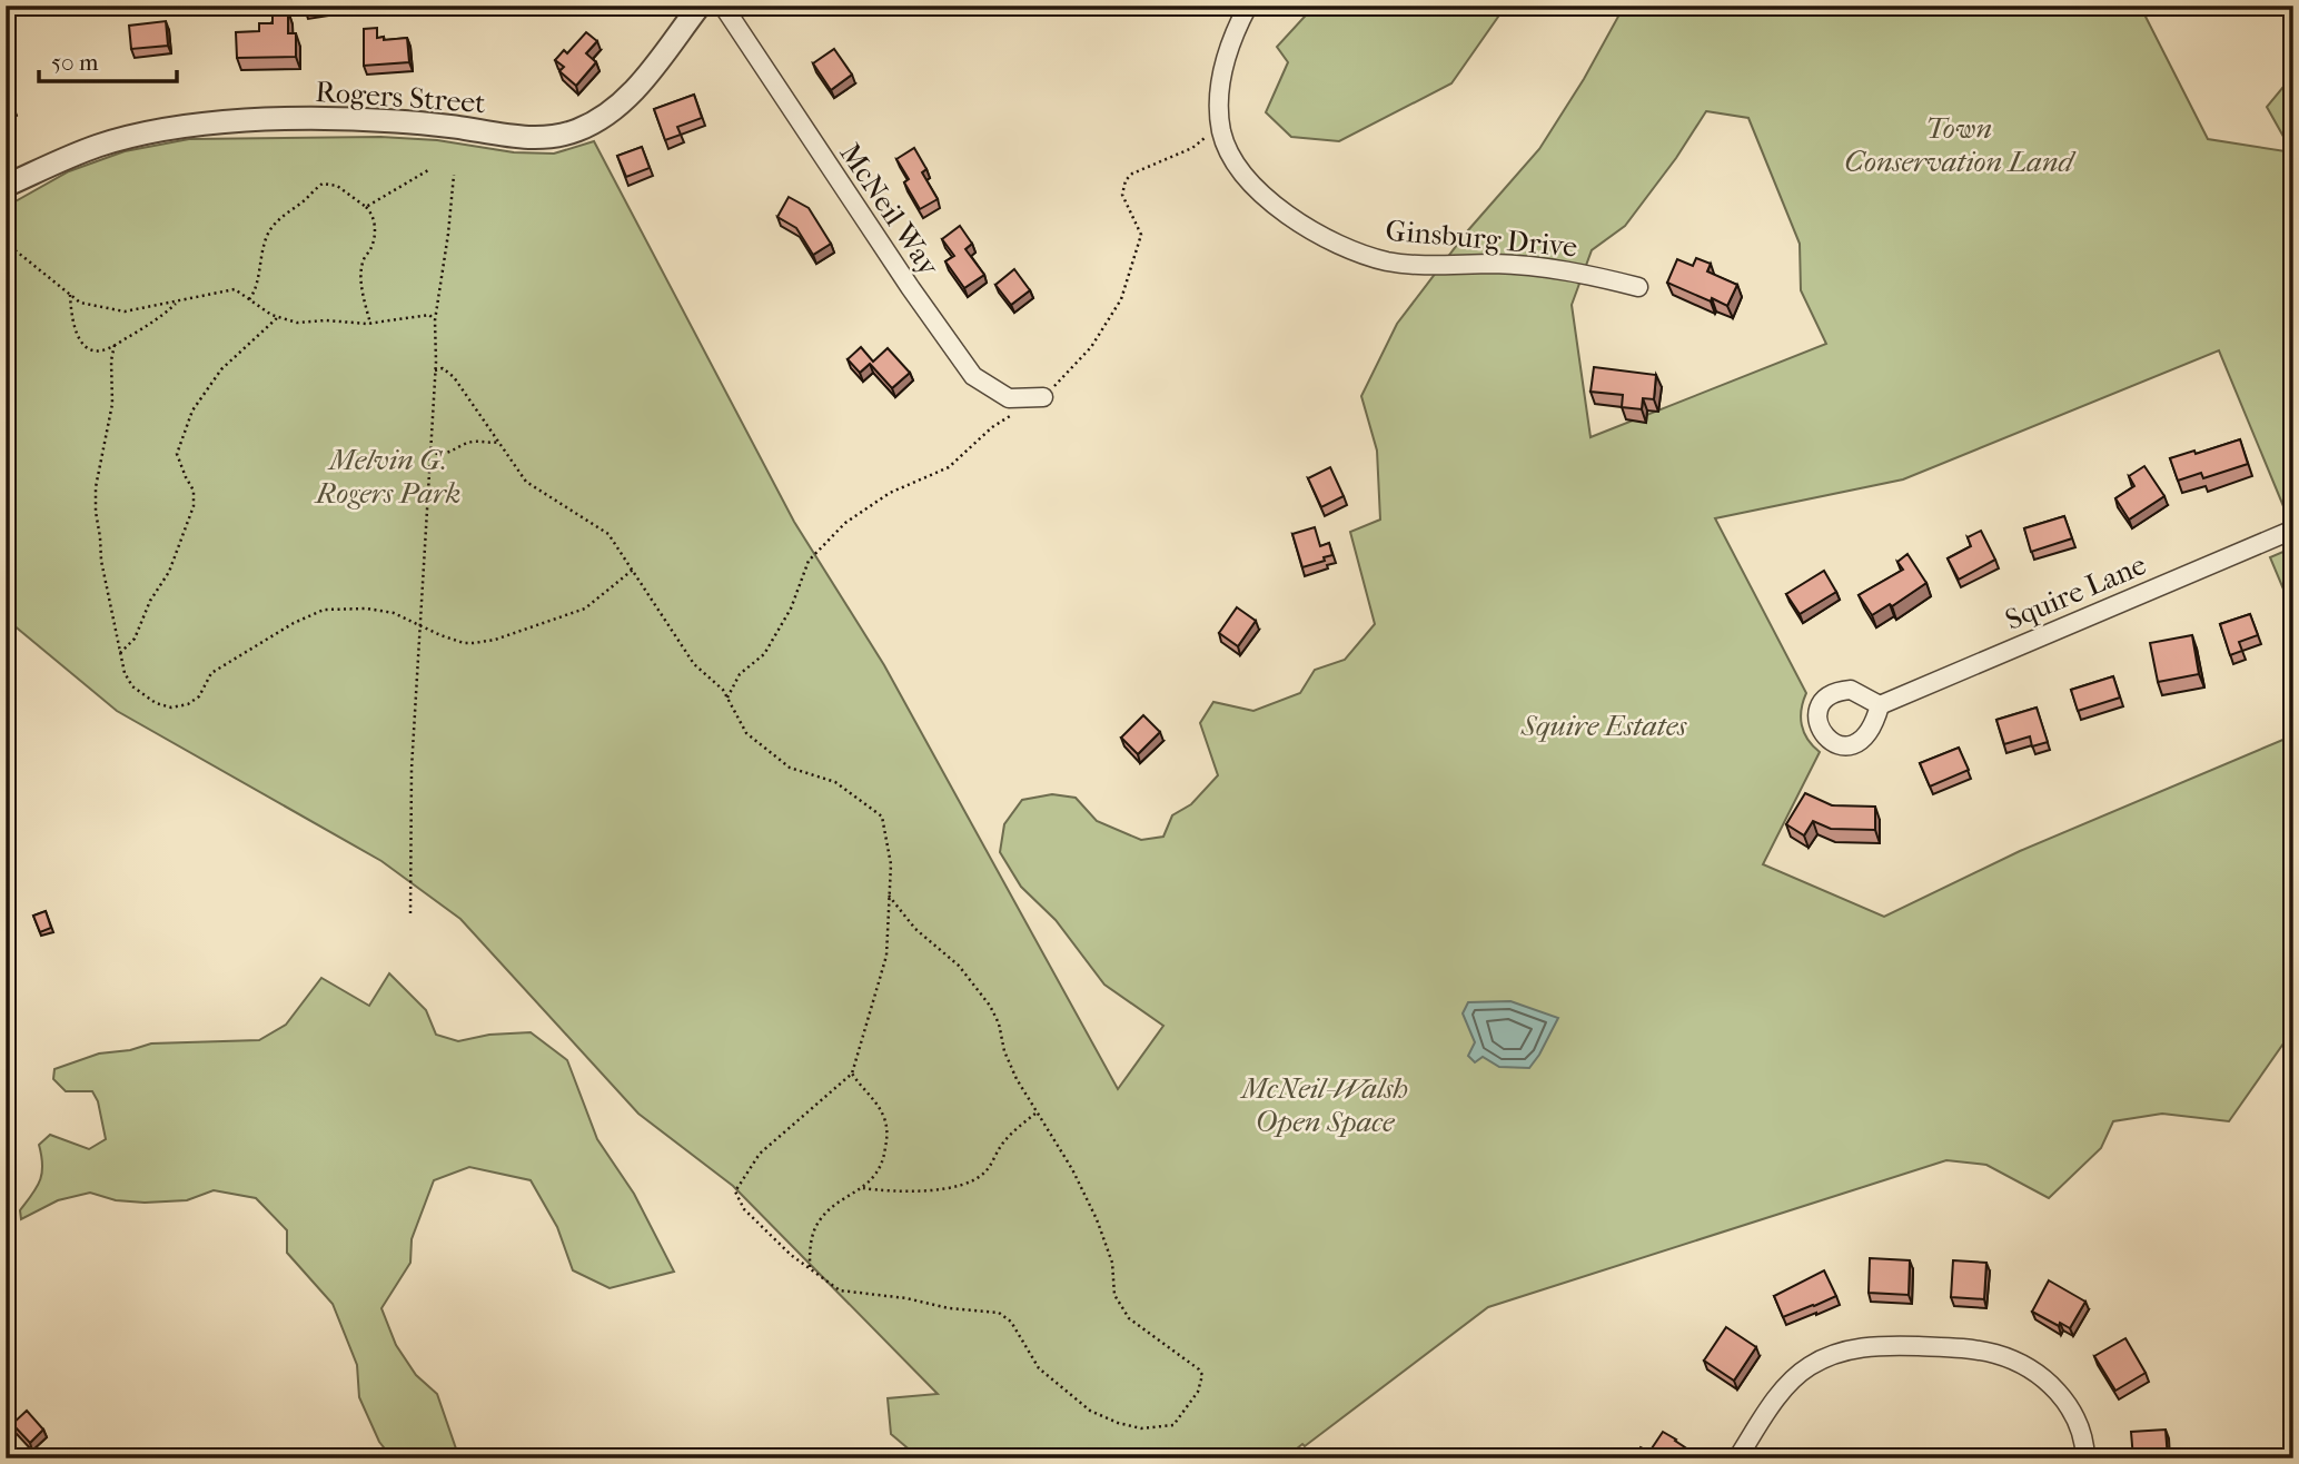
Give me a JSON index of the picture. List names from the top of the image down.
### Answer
{
  "streets": {
    "street": [
      "Rogers Street",
      "McNeil Way",
      "Ginsburg Drive",
      "Squire Lane"
    ]
  },
  "parks": [
    "Town Conservation Land",
    "Melvin G. Rogers Park",
    "Squire Estates",
    "McNeil-Walsh Open Space"
  ],
  "scale_bar": "50 m"
}
